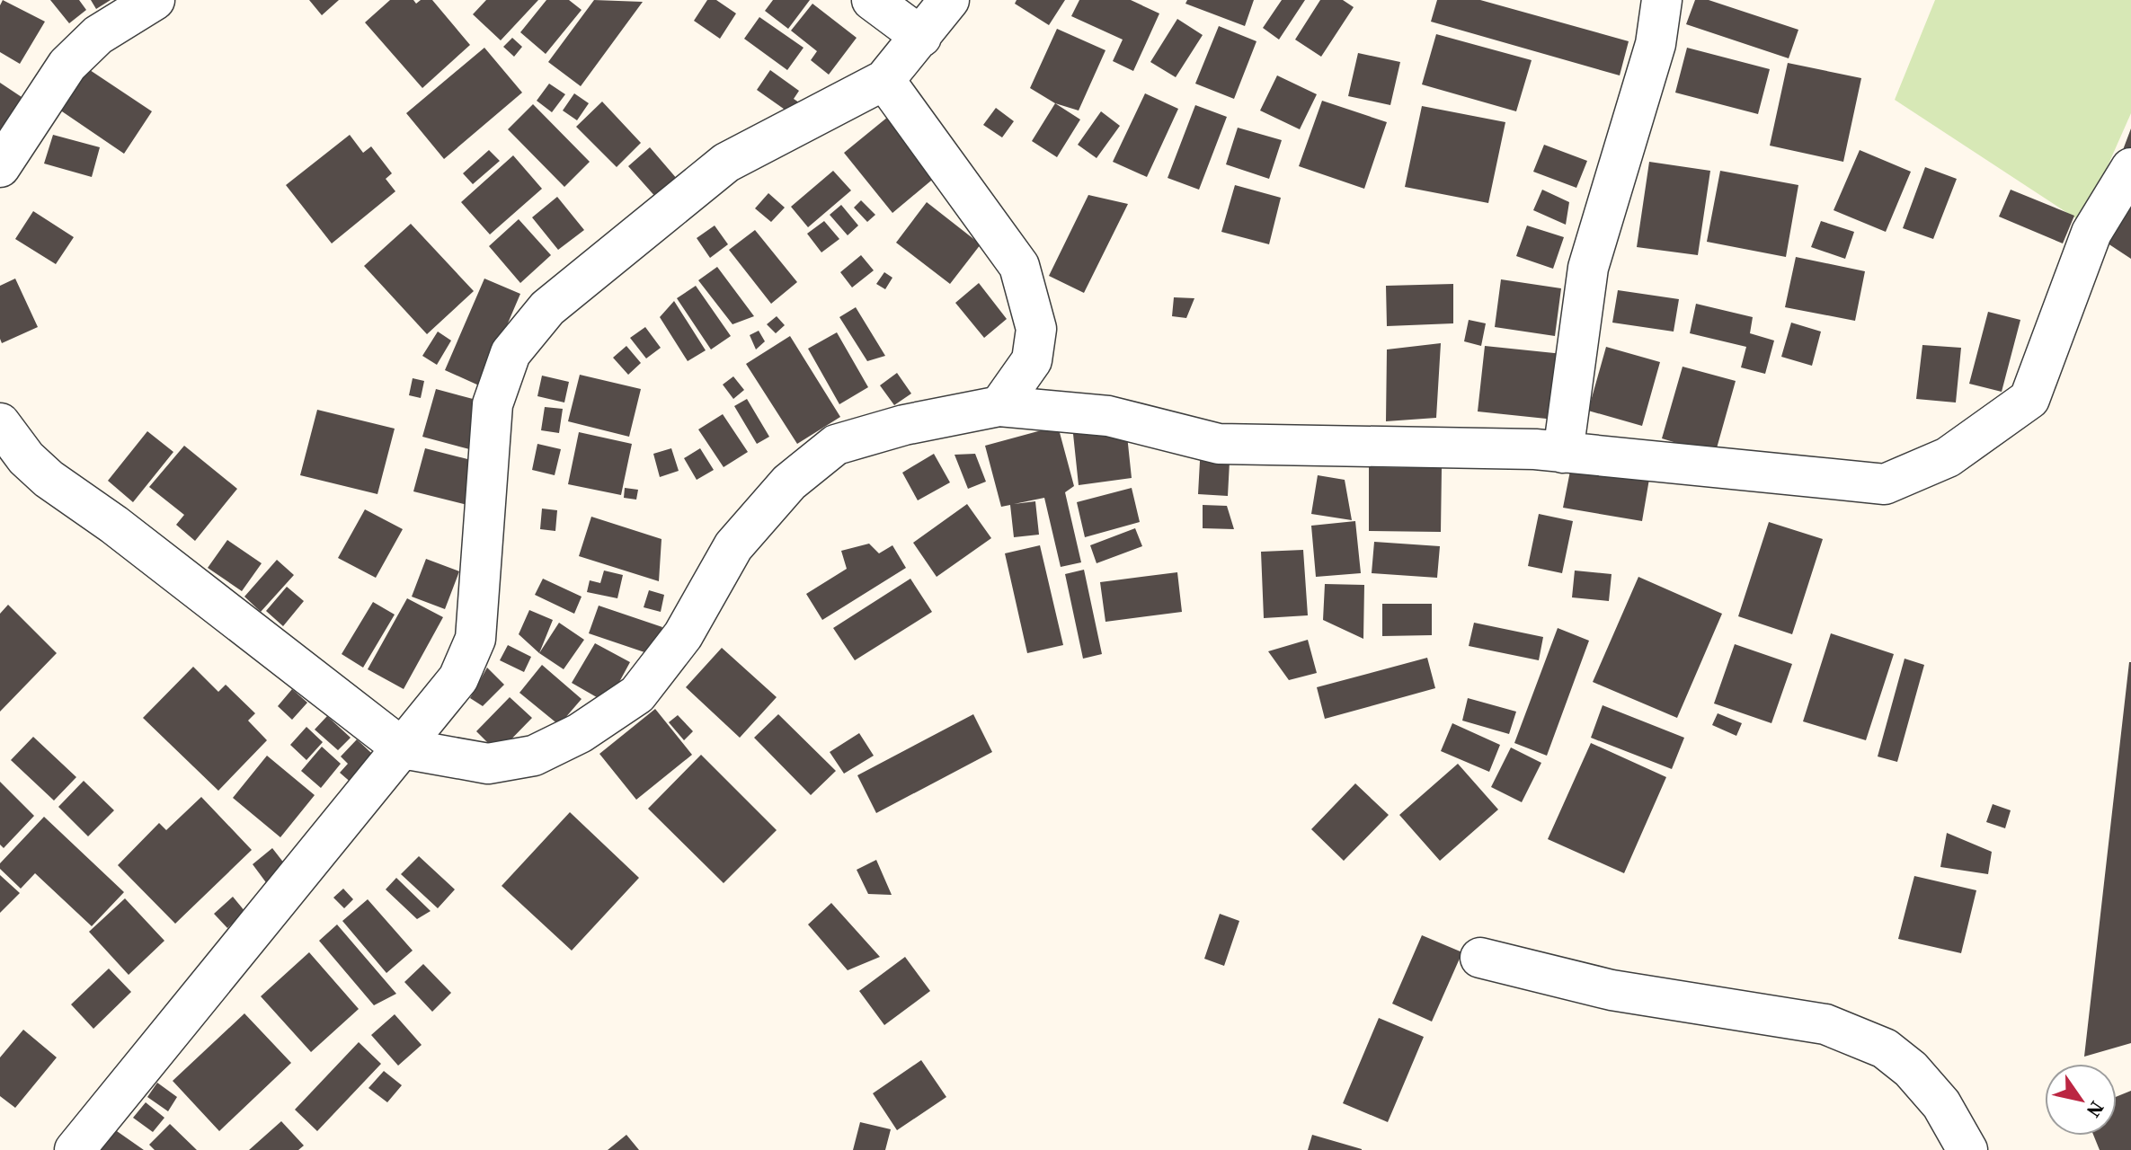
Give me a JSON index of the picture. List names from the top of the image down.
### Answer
{
  "north": "bottom right"
}
